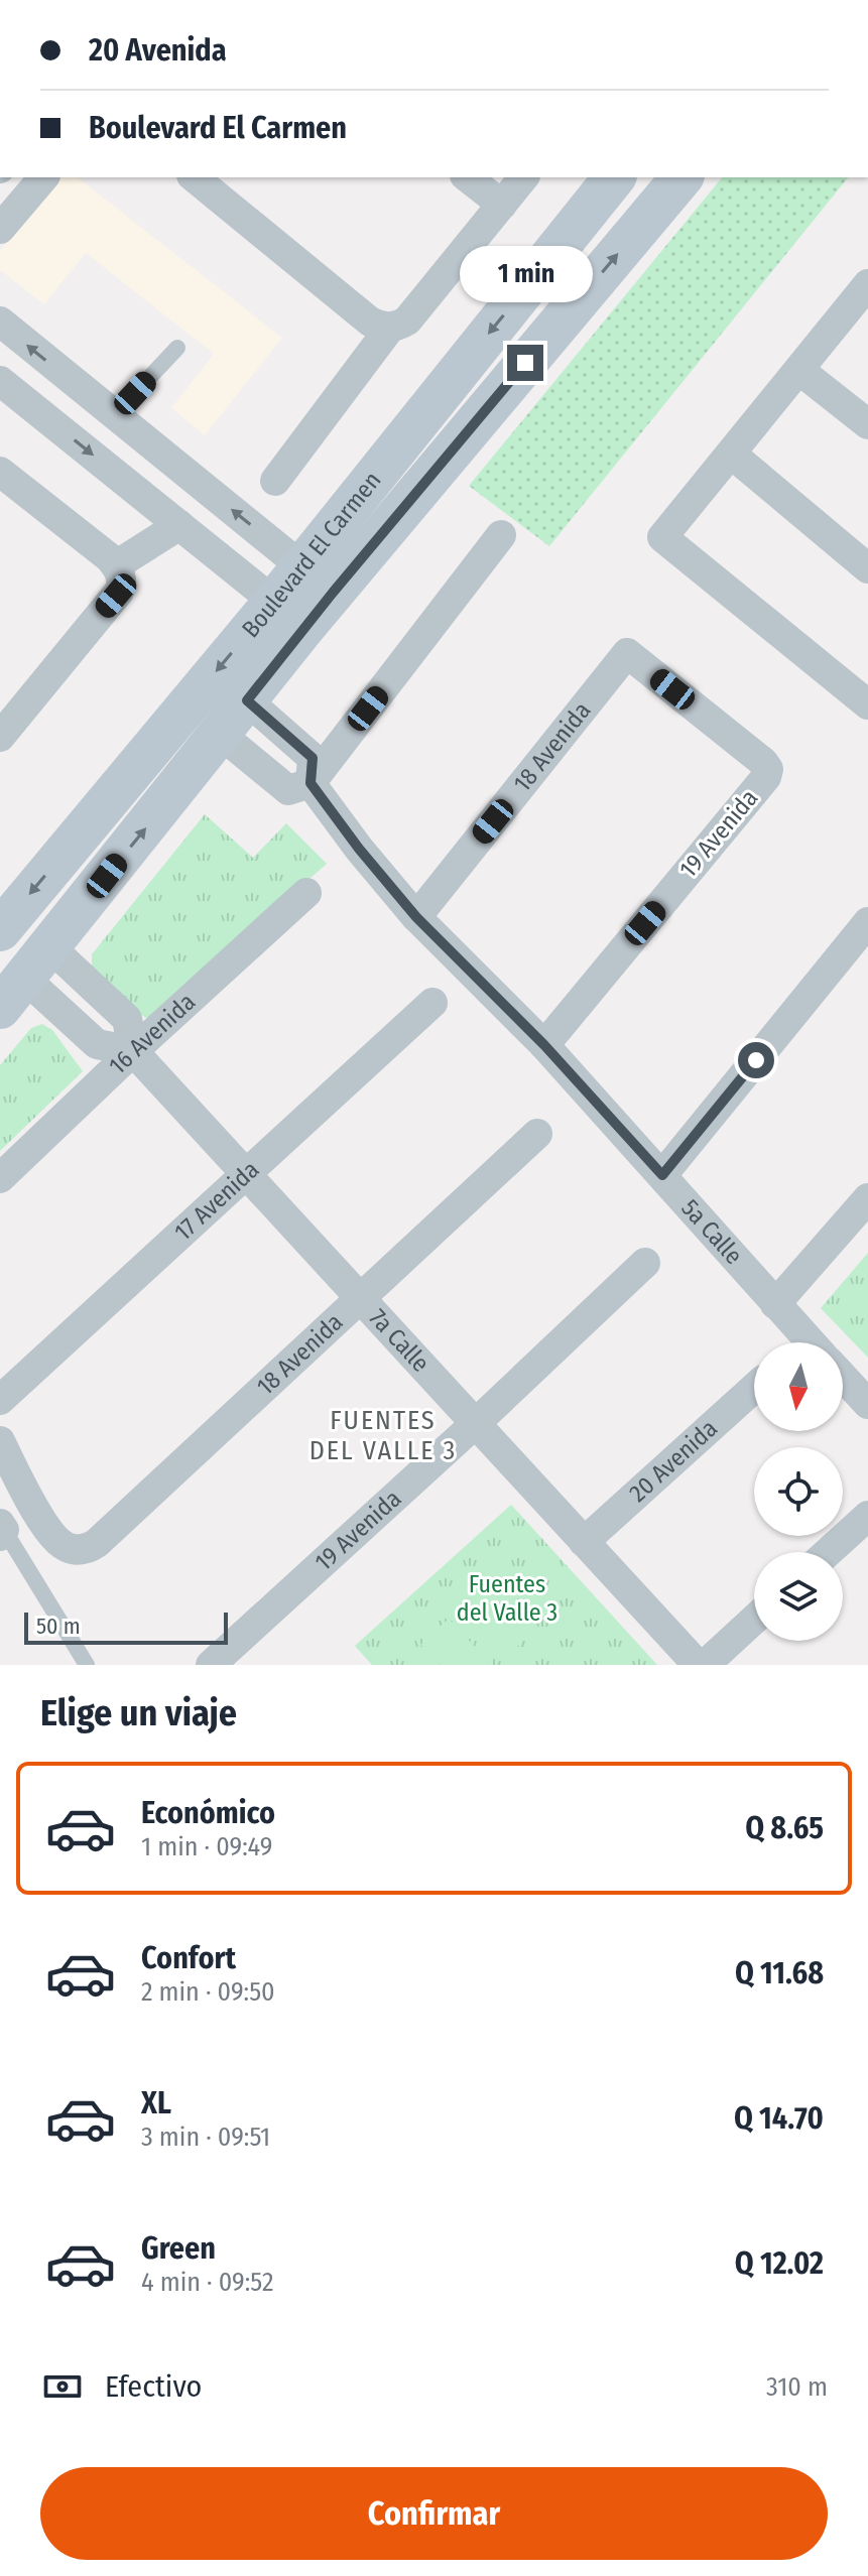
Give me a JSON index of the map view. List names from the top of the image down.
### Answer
{
  "streets": {
    "main road": ["Boulevard El Carmen"],
    "street": [
      "18 Avenida",
      "19 Avenida",
      "16 Avenida",
      "17 Avenida",
      "5a Calle",
      "7a Calle",
      "20 Avenida"
    ]
  },
  "crossings": [
    ["18 Avenida", "19 Avenida"],
    ["18 Avenida", "5a Calle"],
    ["18 Avenida", "7a Calle"],
    ["19 Avenida", "5a Calle"],
    ["19 Avenida", "7a Calle"],
    ["16 Avenida", "7a Calle"],
    ["17 Avenida", "7a Calle"],
    ["7a Calle", "20 Avenida"]
  ],
  "districts": ["FUENTES DEL VALLE 3"],
  "parks": ["Fuentes del Valle 3"],
  "scale_bar": "50 m",
  "north": "bottom",
  "page": {
    "banner": ["20 Avenida", "Boulevard El Carmen"],
    "bubble": "1 min",
    "scale": "50 m",
    "heading": "Elige un viaje",
    "list": [
      {
        "name": "Económico",
        "note": "1 min · 09:49",
        "value": "Q 8.65"
      },
      {
        "name": "Confort",
        "note": "2 min · 09:50",
        "value": "Q 11.68"
      },
      {
        "name": "XL",
        "note": "3 min · 09:51",
        "value": "Q 14.70"
      },
      {
        "name": "Green",
        "note": "4 min · 09:52",
        "value": "Q 12.02"
      }
    ],
    "pay": ["Efectivo", "310 m"],
    "buttons": "Confirmar"
  }
}
